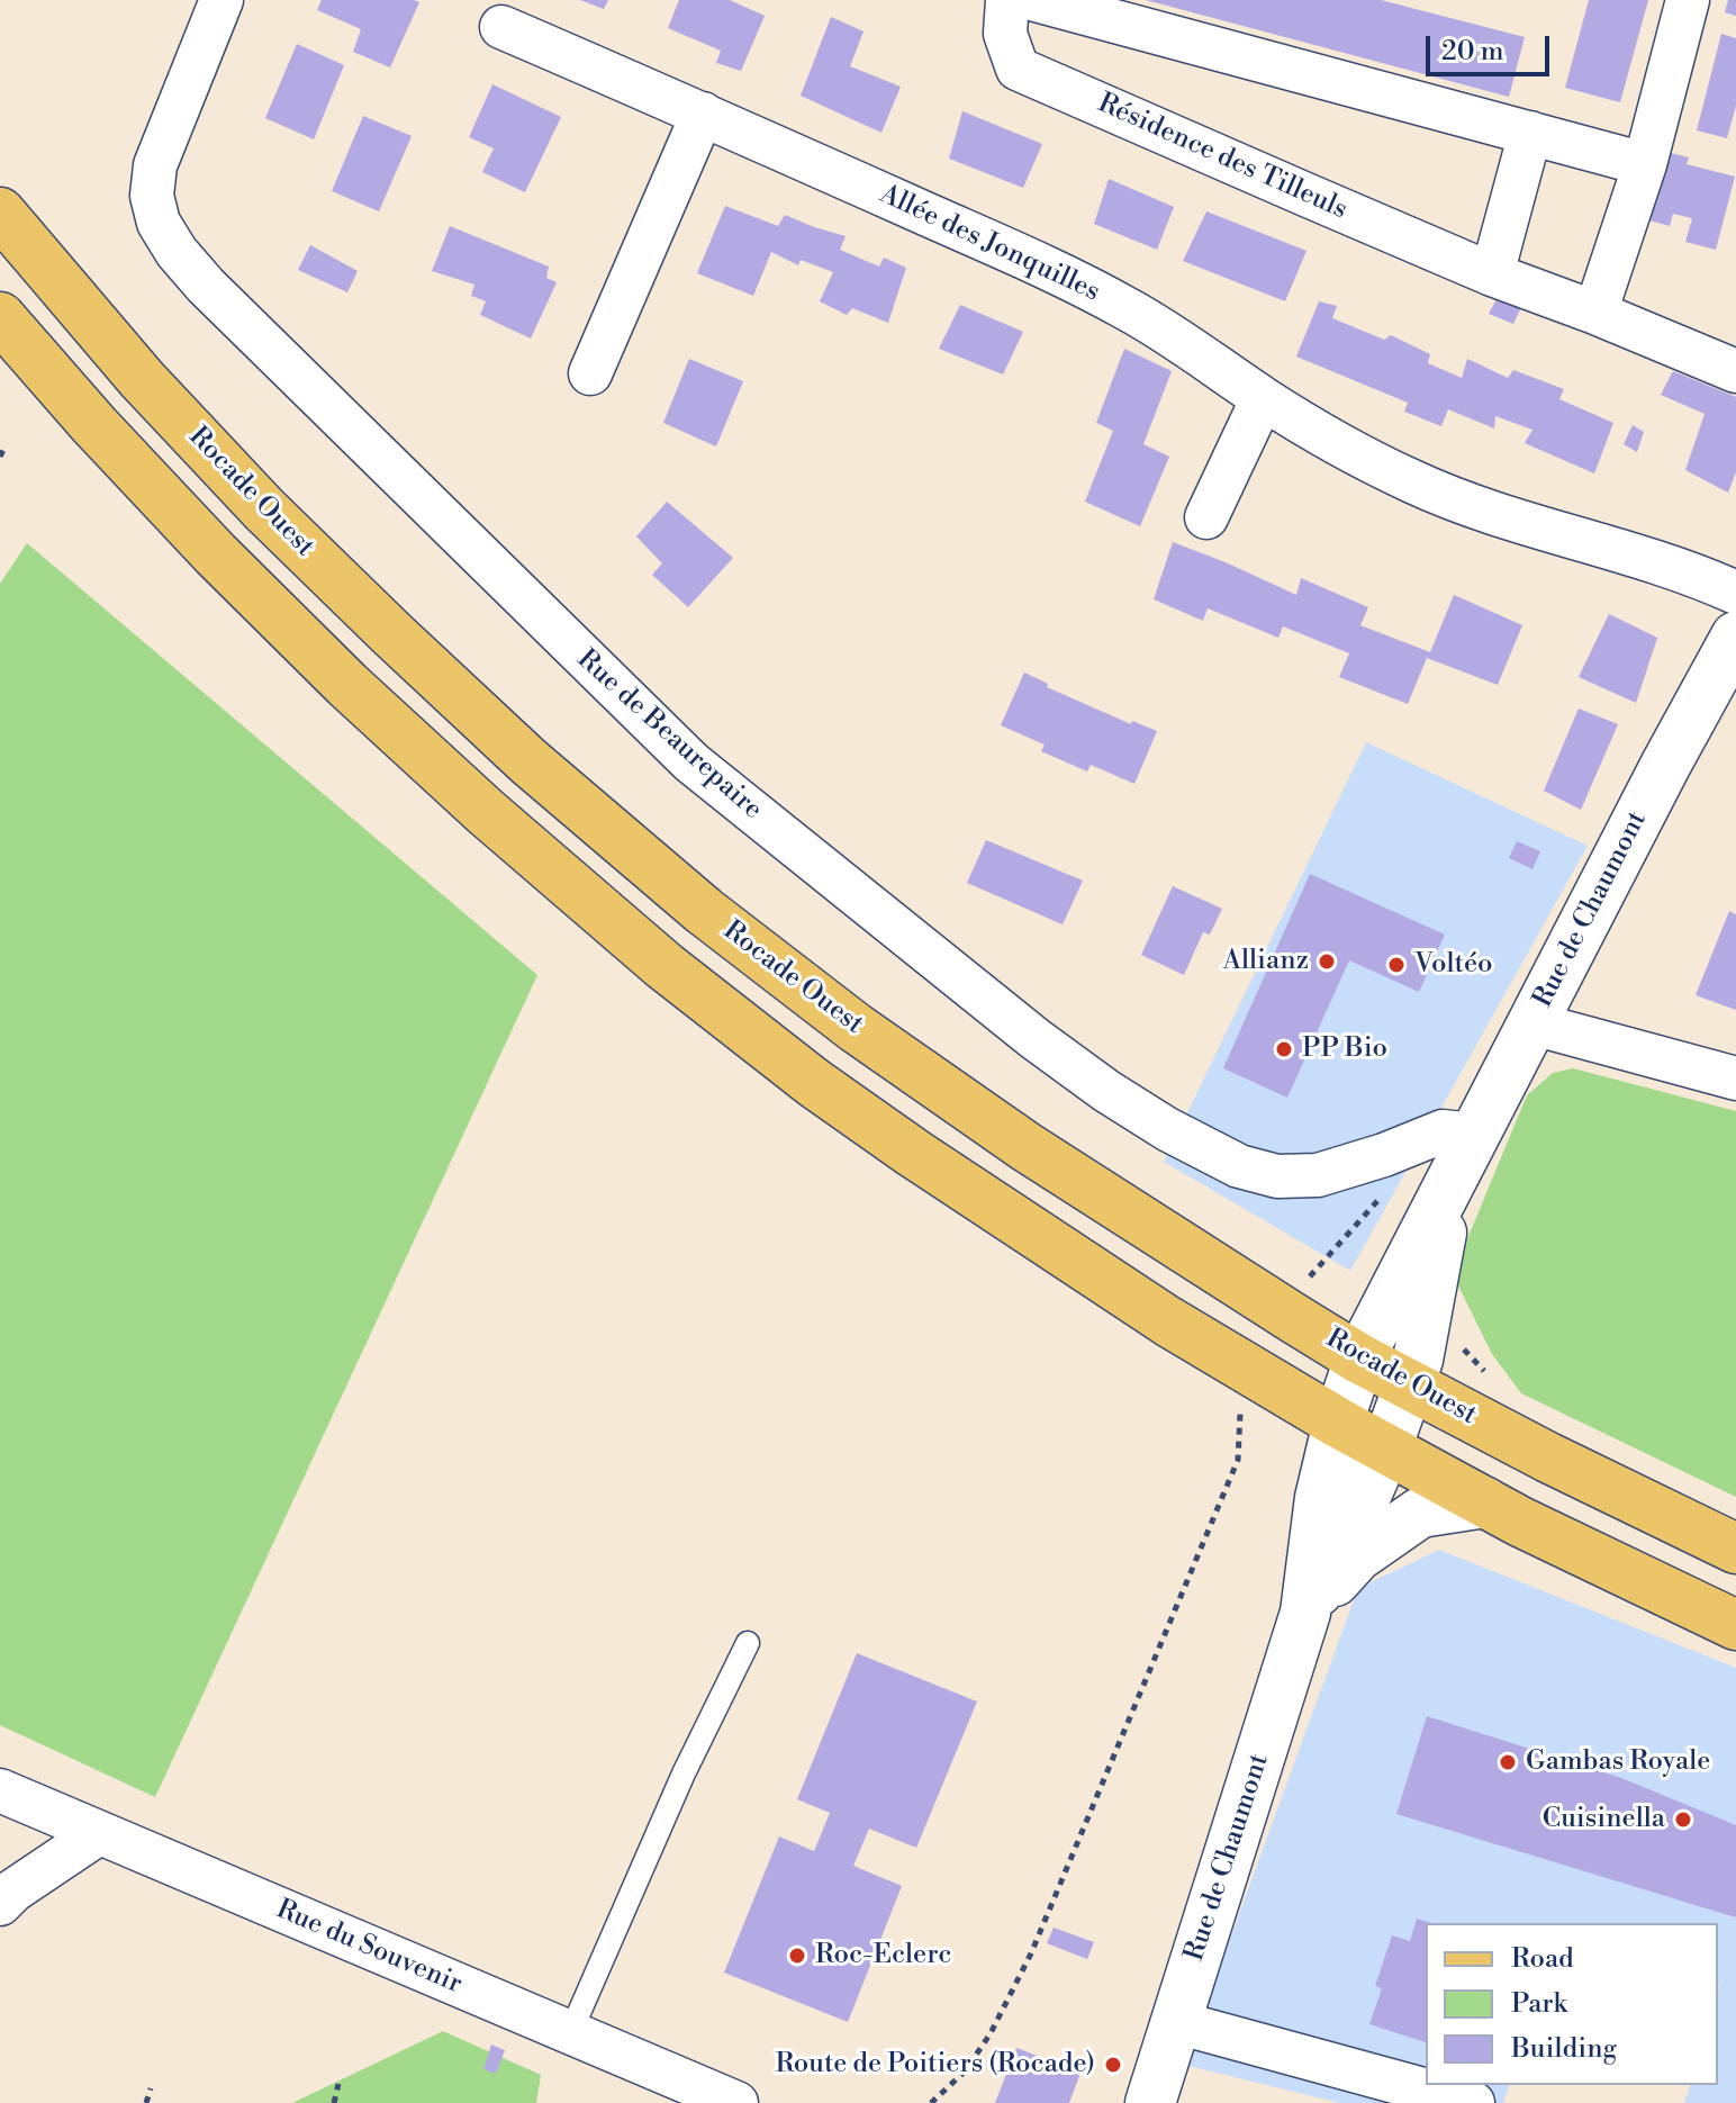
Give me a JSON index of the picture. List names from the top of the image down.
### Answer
{
  "streets": {
    "main road": ["Rocade Ouest"],
    "street": [
      "Résidence des Tilleuls",
      "Allée des Jonquilles",
      "Rue de Beaurepaire",
      "Rue de Chaumont",
      "Rue du Souvenir"
    ]
  },
  "crossings": [
    ["Rocade Ouest", "Rue de Chaumont"],
    ["Rue de Beaurepaire", "Rue de Chaumont"]
  ],
  "places": [
    "Allianz",
    "Voltéo",
    "PP Bio",
    "Gambas Royale",
    "Cuisinella",
    "Roc-Eclerc",
    "Route de Poitiers (Rocade)"
  ],
  "legend": ["Road", "Park", "Building"],
  "scale_bar": "20 m"
}
